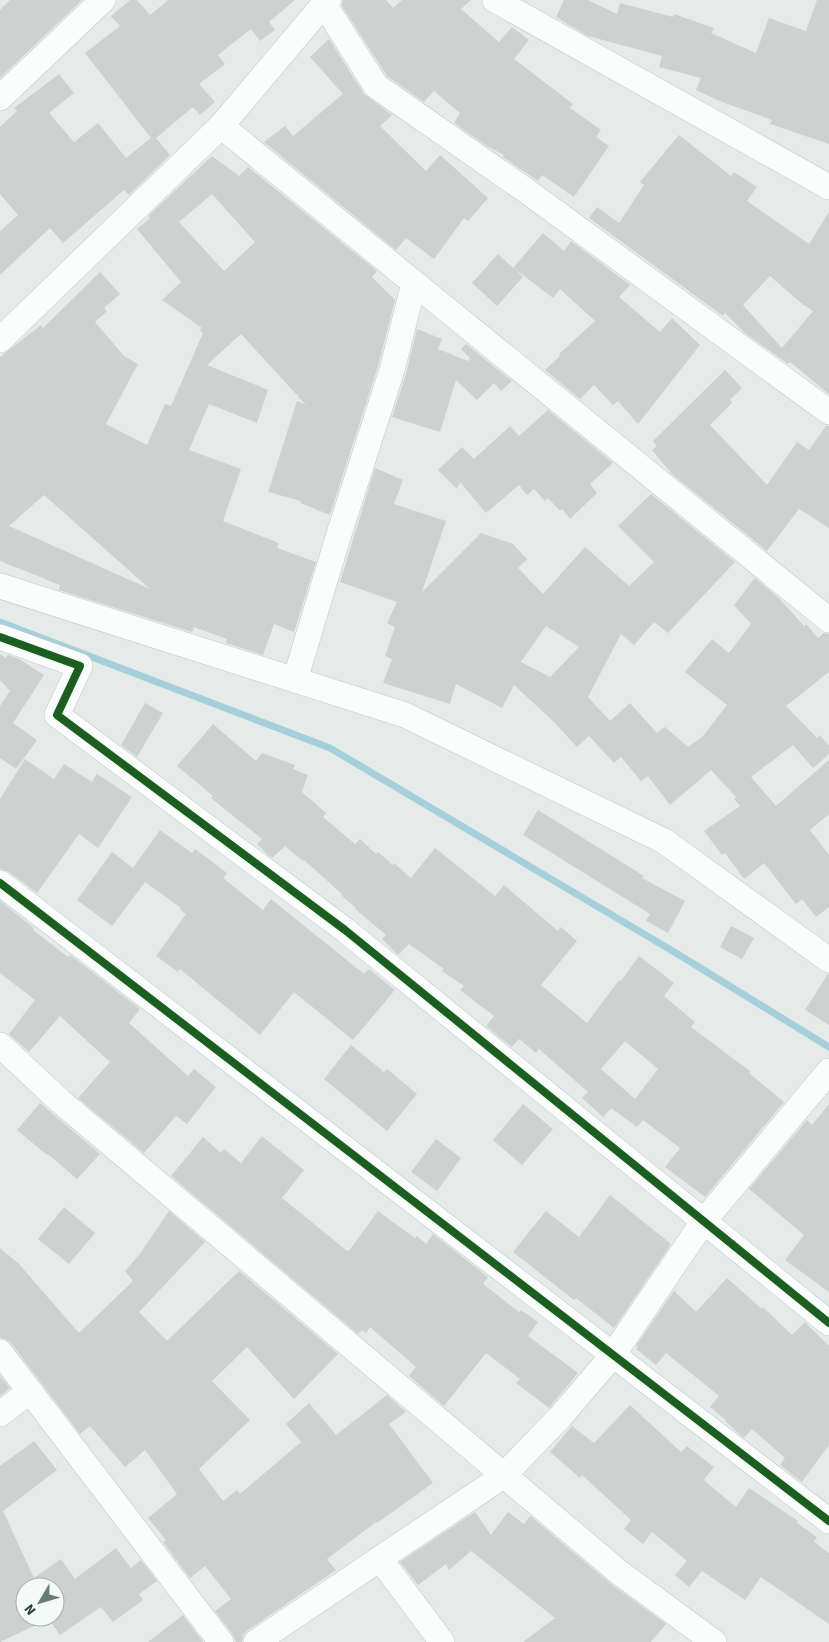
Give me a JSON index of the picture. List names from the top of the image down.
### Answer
{
  "north": "bottom left"
}
